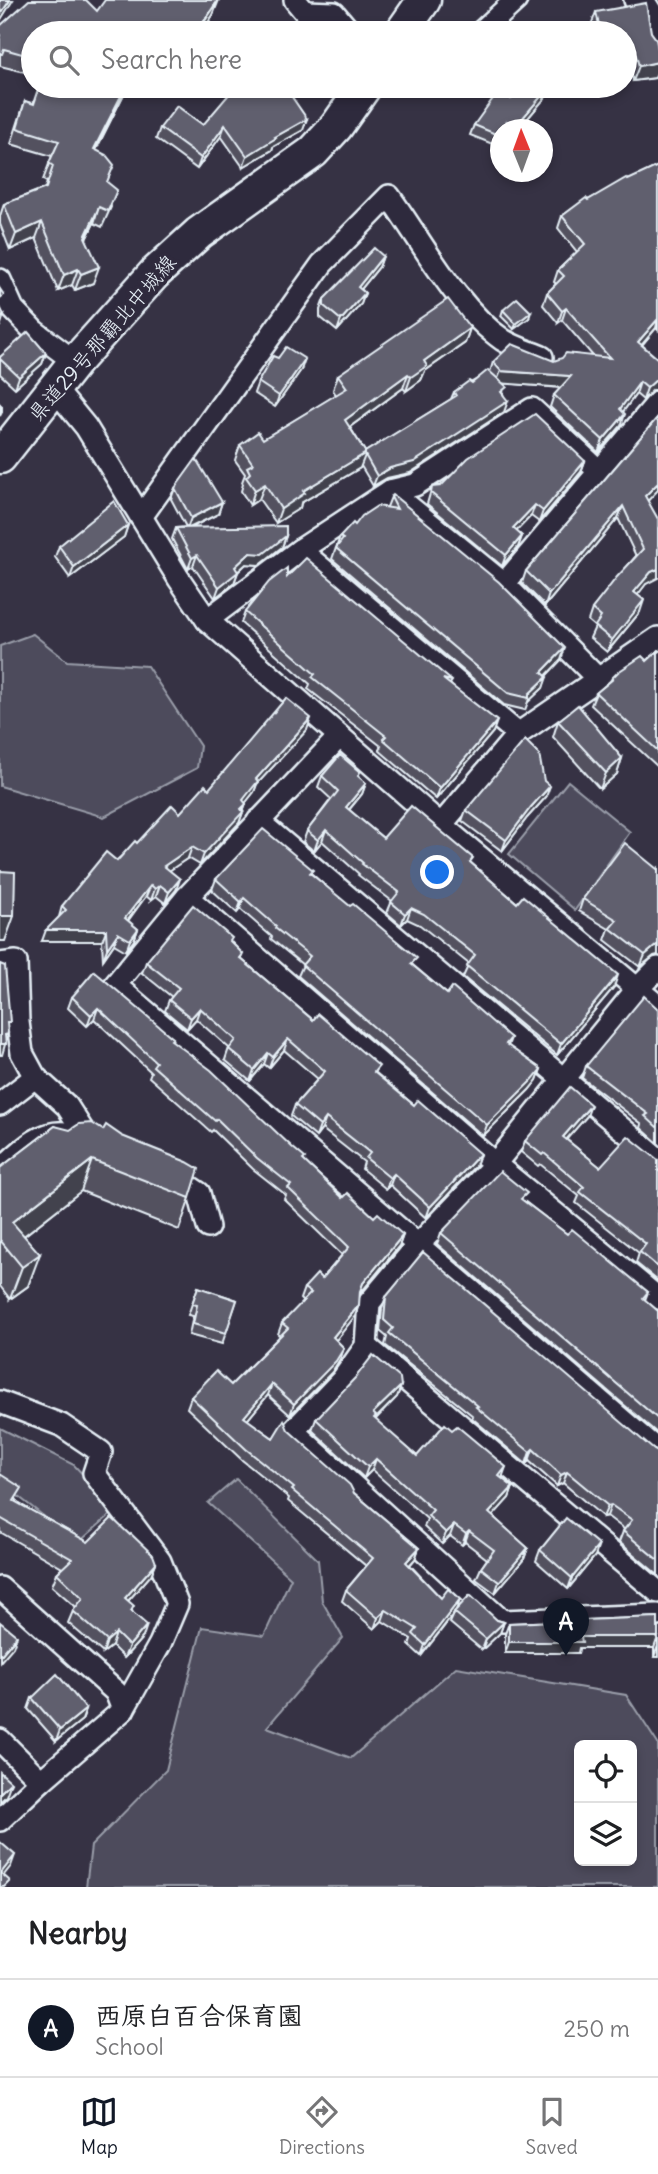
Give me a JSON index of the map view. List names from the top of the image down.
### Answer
{
  "streets": {
    "main road": ["県道29号那覇北中城線"]
  },
  "north": "top",
  "page": {
    "search": "Search here",
    "pins": "A",
    "heading": "Nearby",
    "list": [
      {
        "mark": "A",
        "name": "西原白百合保育園",
        "note": "School",
        "value": "250 m"
      }
    ],
    "nav": ["Map", "Directions", "Saved"]
  }
}
